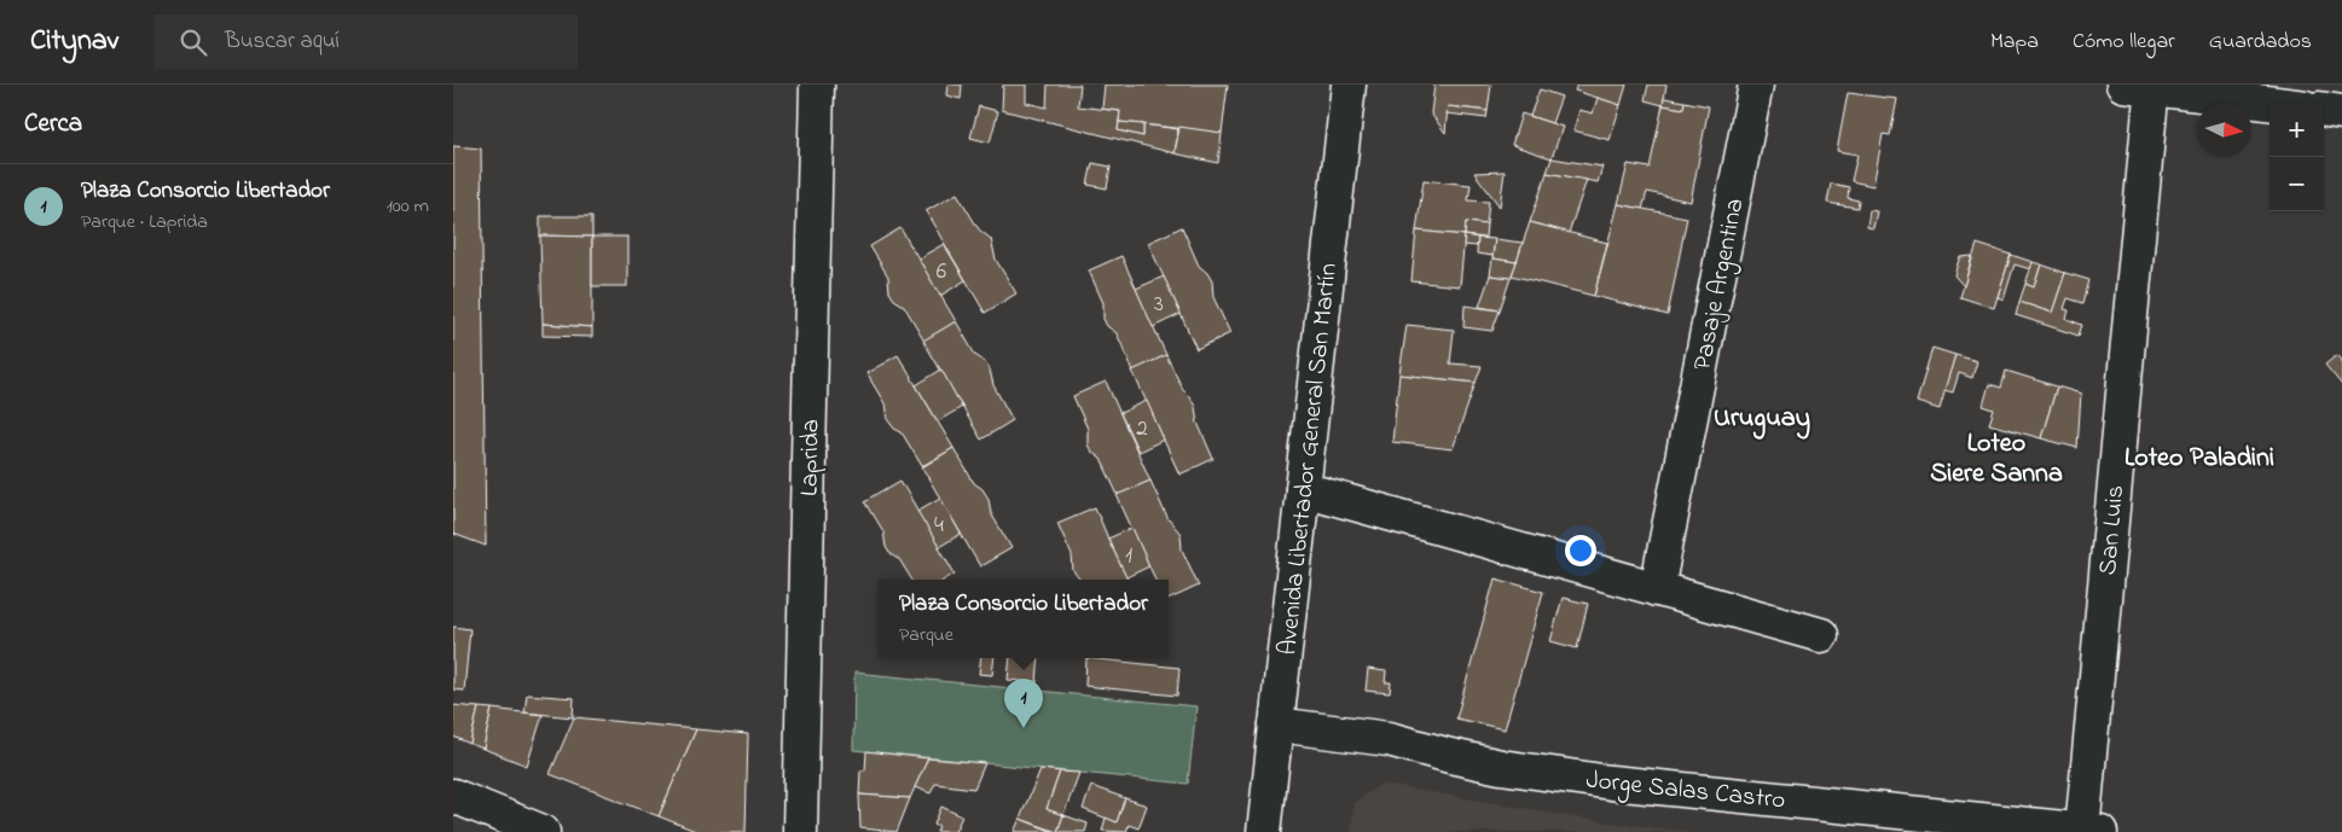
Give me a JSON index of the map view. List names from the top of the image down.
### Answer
{
  "streets": {
    "street": [
      "Pasaje Argentina",
      "Laprida",
      "Avenida Libertador General San Martín",
      "San Luis",
      "Jorge Salas Castro"
    ]
  },
  "crossings": [
    ["Avenida Libertador General San Martín", "Jorge Salas Castro"],
    ["San Luis", "Jorge Salas Castro"]
  ],
  "districts": ["Uruguay", "Loteo Siere Sanna", "Loteo Paladini"],
  "house_numbers": [
    "6",
    "3",
    "2",
    "4",
    "1"
  ],
  "north": "right",
  "page": {
    "header": "Citynav",
    "search": "Buscar aquí",
    "nav": ["Mapa", "Cómo llegar", "Guardados"],
    "heading": "Cerca",
    "map_buttons": ["+", "−"],
    "list": [
      {
        "mark": "1",
        "name": "Plaza Consorcio Libertador",
        "note": "Parque · Laprida",
        "value": "100 m"
      }
    ],
    "popup": ["Plaza Consorcio Libertador", "Parque"],
    "pins": "1"
  }
}
